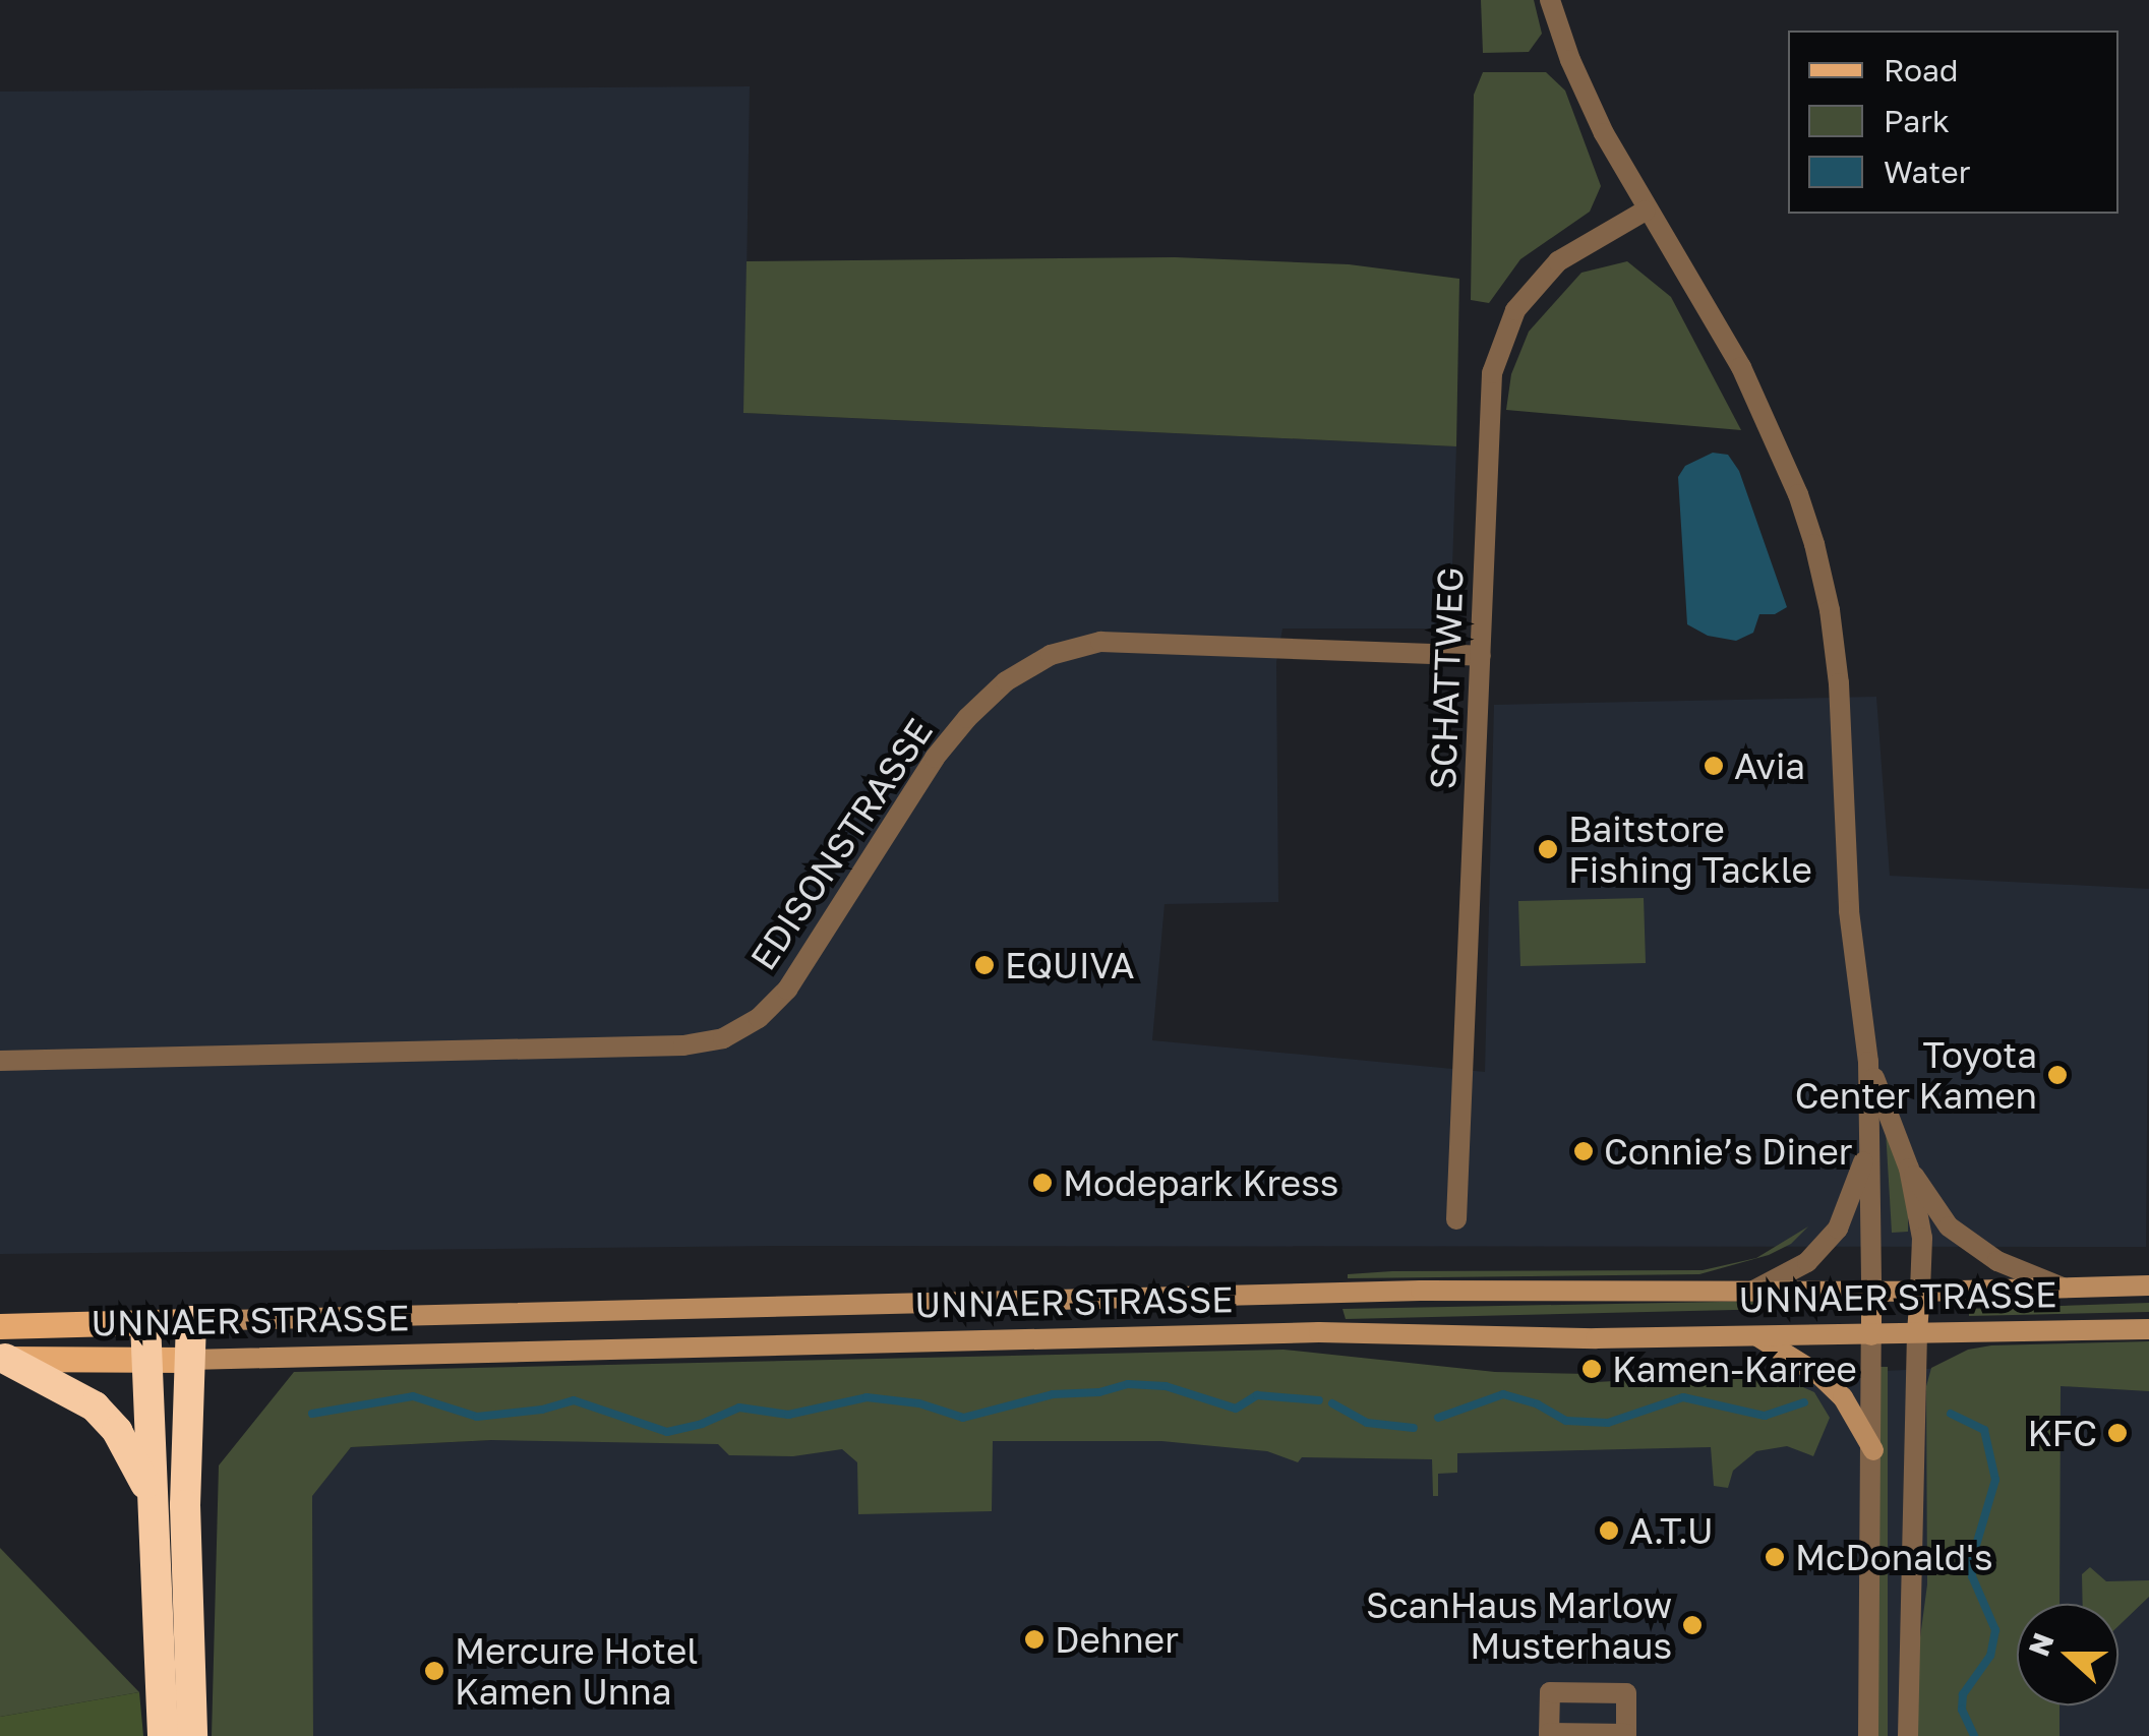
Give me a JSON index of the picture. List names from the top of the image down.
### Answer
{
  "streets": {
    "main road": ["UNNAER STRASSE"],
    "street": ["SCHATTWEG", "EDISONSTRASSE"]
  },
  "crossings": [
    ["SCHATTWEG", "EDISONSTRASSE"]
  ],
  "places": [
    "Avia",
    "Baitstore Fishing Tackle",
    "EQUIVA",
    "Toyota Center Kamen",
    "Connie’s Diner",
    "Modepark Kress",
    "Kamen-Karree",
    "KFC",
    "A.T.U",
    "McDonald's",
    "ScanHaus Marlow Musterhaus",
    "Dehner",
    "Mercure Hotel Kamen Unna"
  ],
  "legend": ["Road", "Park", "Water"],
  "north": "left"
}
